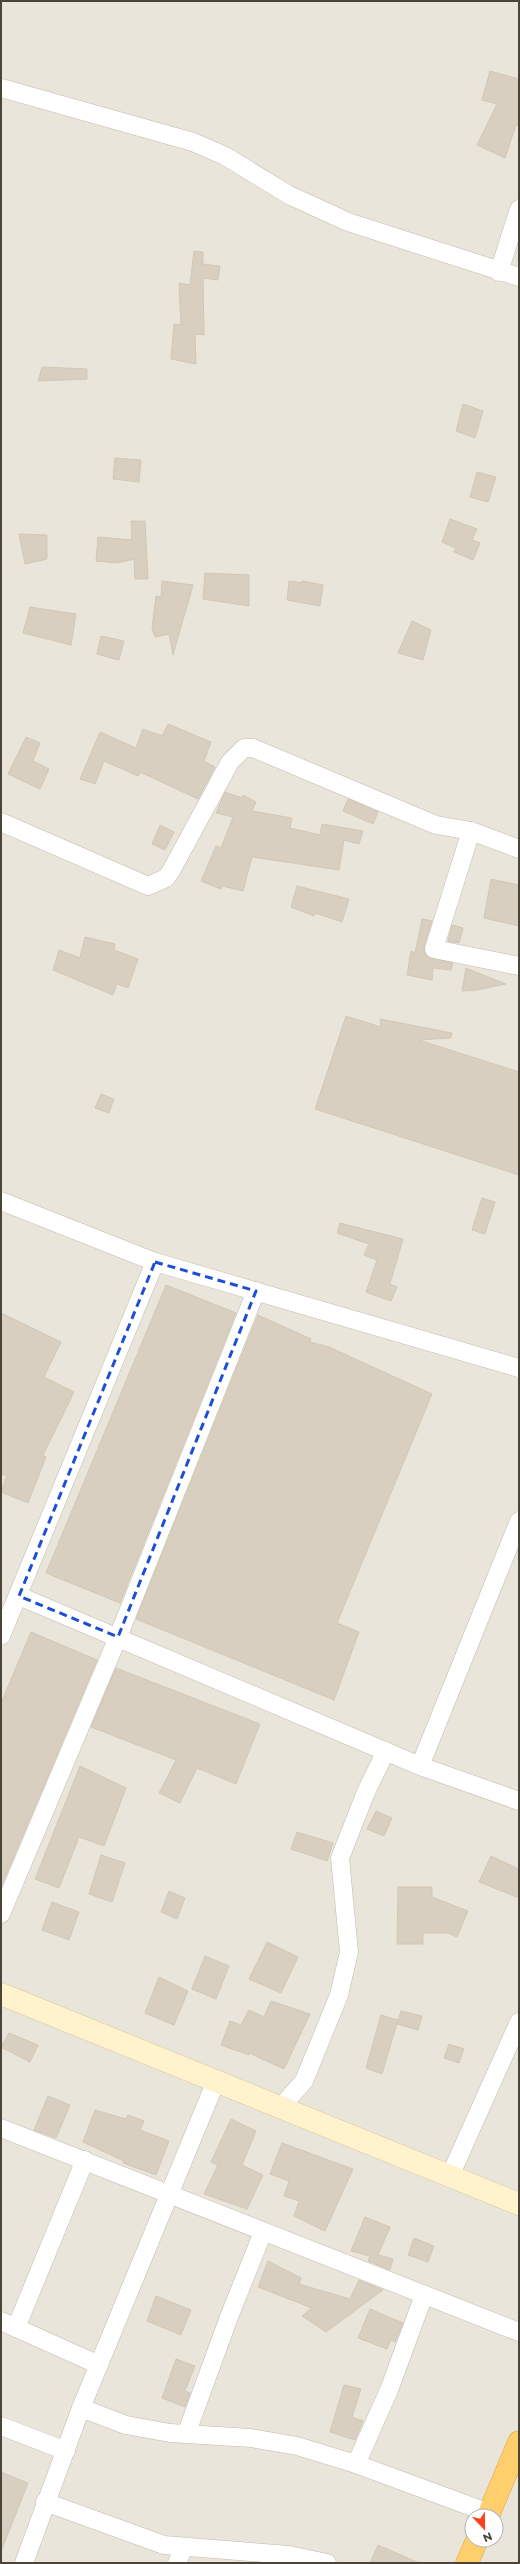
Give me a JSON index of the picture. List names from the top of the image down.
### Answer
{
  "north": "bottom"
}
